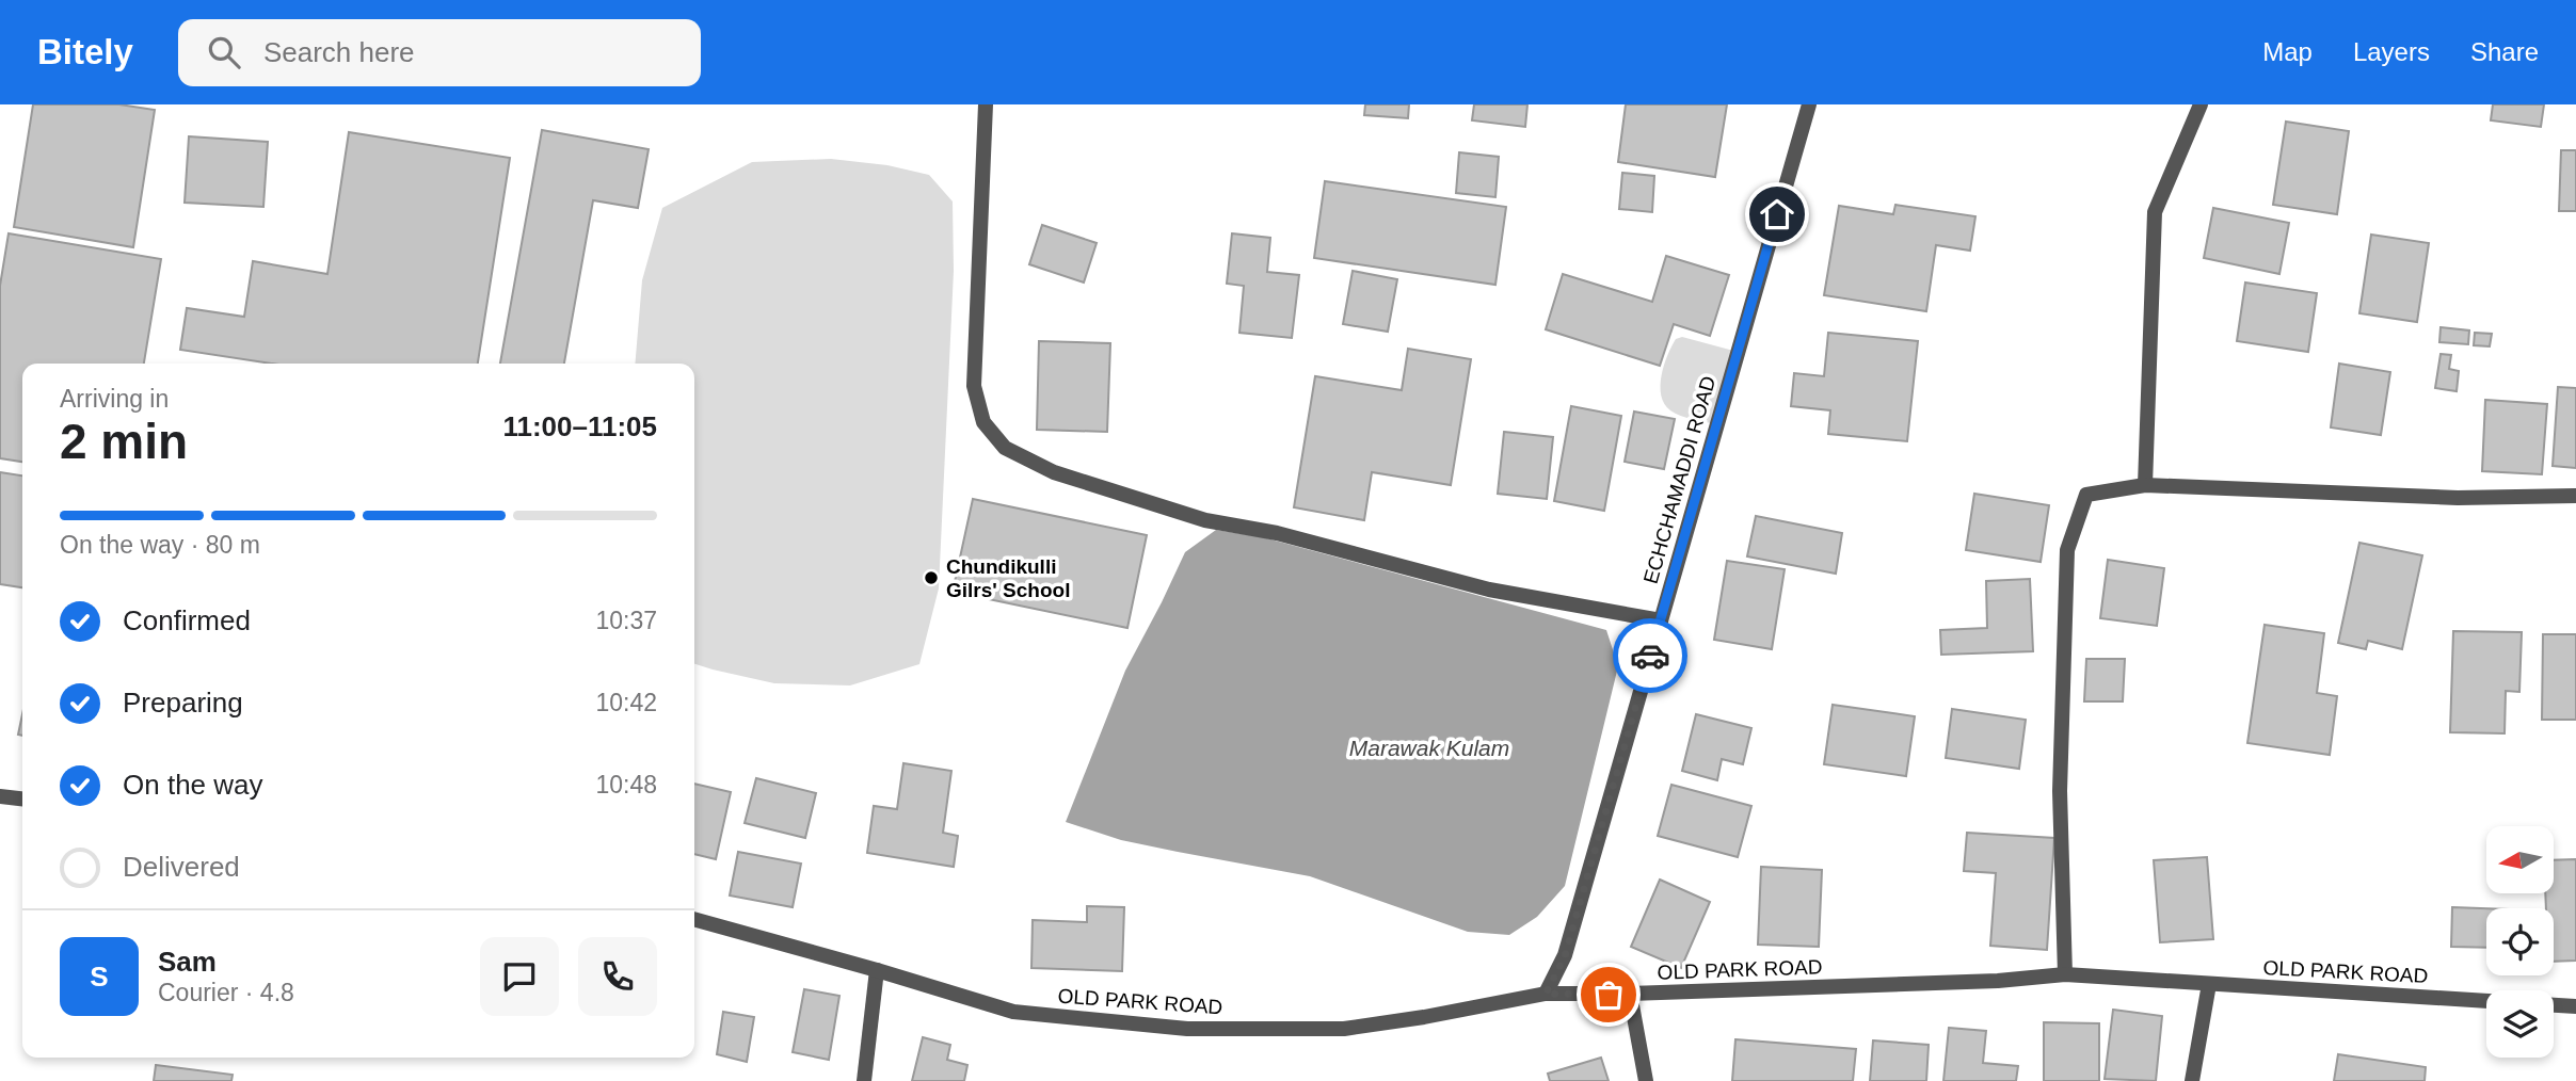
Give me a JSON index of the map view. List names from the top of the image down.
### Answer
{
  "streets": {
    "street": ["ECHCHAMADDI ROAD", "OLD PARK ROAD"]
  },
  "crossings": [
    ["ECHCHAMADDI ROAD", "OLD PARK ROAD"]
  ],
  "water": ["Marawak Kulam"],
  "places": ["Chundikulli Gilrs' School"],
  "north": "left",
  "page": {
    "header": "Bitely",
    "search": "Search here",
    "nav": ["Map", "Layers", "Share"],
    "heading": ["2 min", "Arriving in", "11:00–11:05"],
    "panel": ["Sam", "Courier · 4.8"],
    "bar": "On the way · 80 m",
    "list": [
      ["Confirmed", "10:37"],
      ["Preparing", "10:42"],
      ["On the way", "10:48"],
      "Delivered"
    ],
    "round": "S"
  }
}
